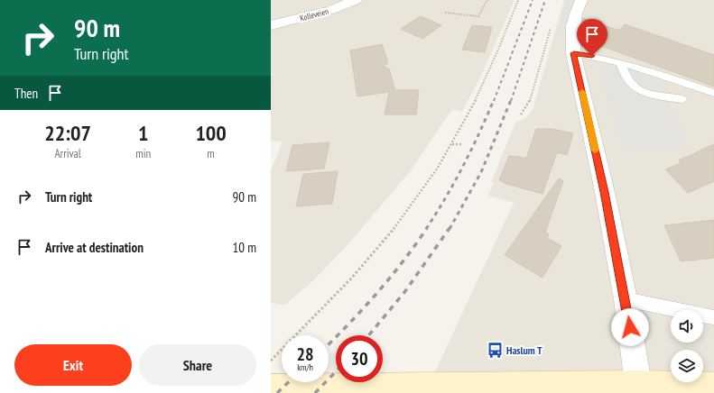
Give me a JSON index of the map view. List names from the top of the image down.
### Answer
{
  "streets": {
    "street": ["Kolleveien"]
  },
  "places": {
    "bus stop": ["Haslum T"]
  },
  "page": {
    "turn": ["90 m", "Turn right"],
    "then": "Then",
    "eta": [
      "22:07",
      "Arrival",
      "1",
      "min",
      "100",
      "m"
    ],
    "list": [
      {
        "name": "Turn right",
        "value": "90 m"
      },
      {
        "name": "Arrive at destination",
        "value": "10 m"
      }
    ],
    "speed": "28 km/h",
    "limit": "30",
    "buttons": ["Exit", "Share"]
  }
}
